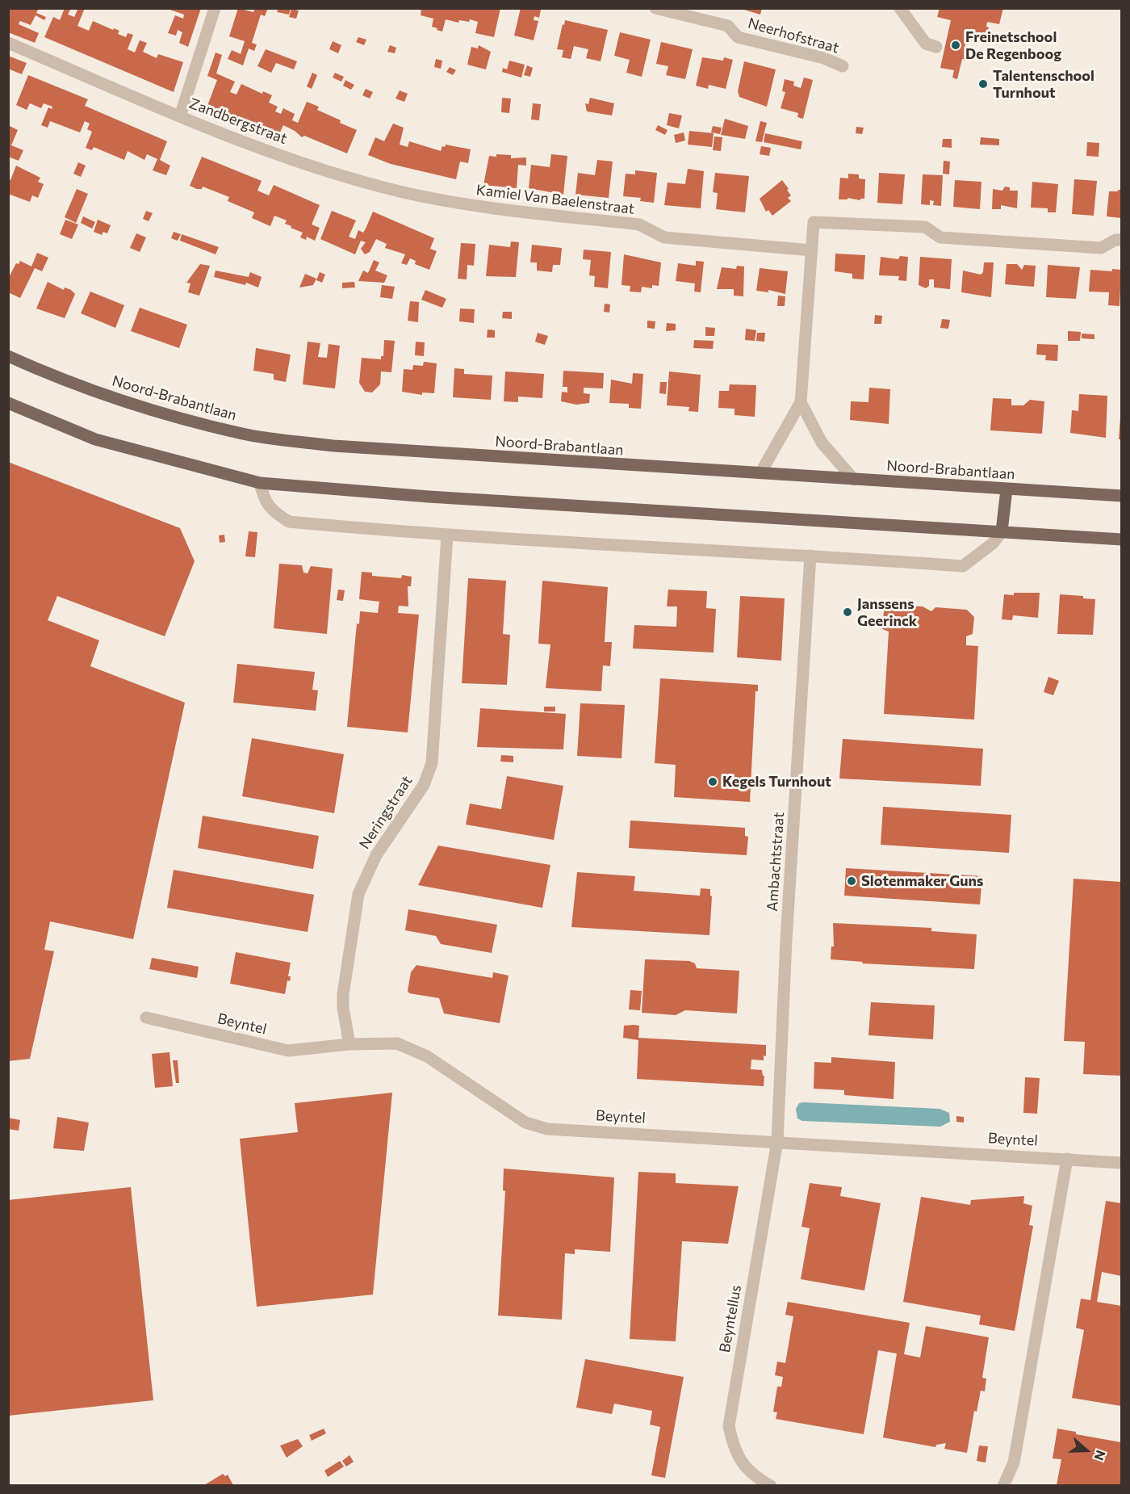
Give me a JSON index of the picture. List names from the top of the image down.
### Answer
{
  "streets": {
    "main road": ["Noord-Brabantlaan"],
    "street": [
      "Neerhofstraat",
      "Zandbergstraat",
      "Kamiel Van Baelenstraat",
      "Neringstraat",
      "Ambachtstraat",
      "Beyntel",
      "Beyntellus"
    ]
  },
  "crossings": [
    ["Zandbergstraat", "Kamiel Van Baelenstraat"],
    ["Neringstraat", "Beyntel"],
    ["Ambachtstraat", "Beyntel"],
    ["Ambachtstraat", "Beyntellus"],
    ["Beyntel", "Beyntellus"]
  ],
  "places": [
    "Freinetschool De Regenboog",
    "Talentenschool Turnhout",
    "Janssens Geerinck",
    "Kegels Turnhout",
    "Slotenmaker Guns"
  ],
  "north": "right"
}
